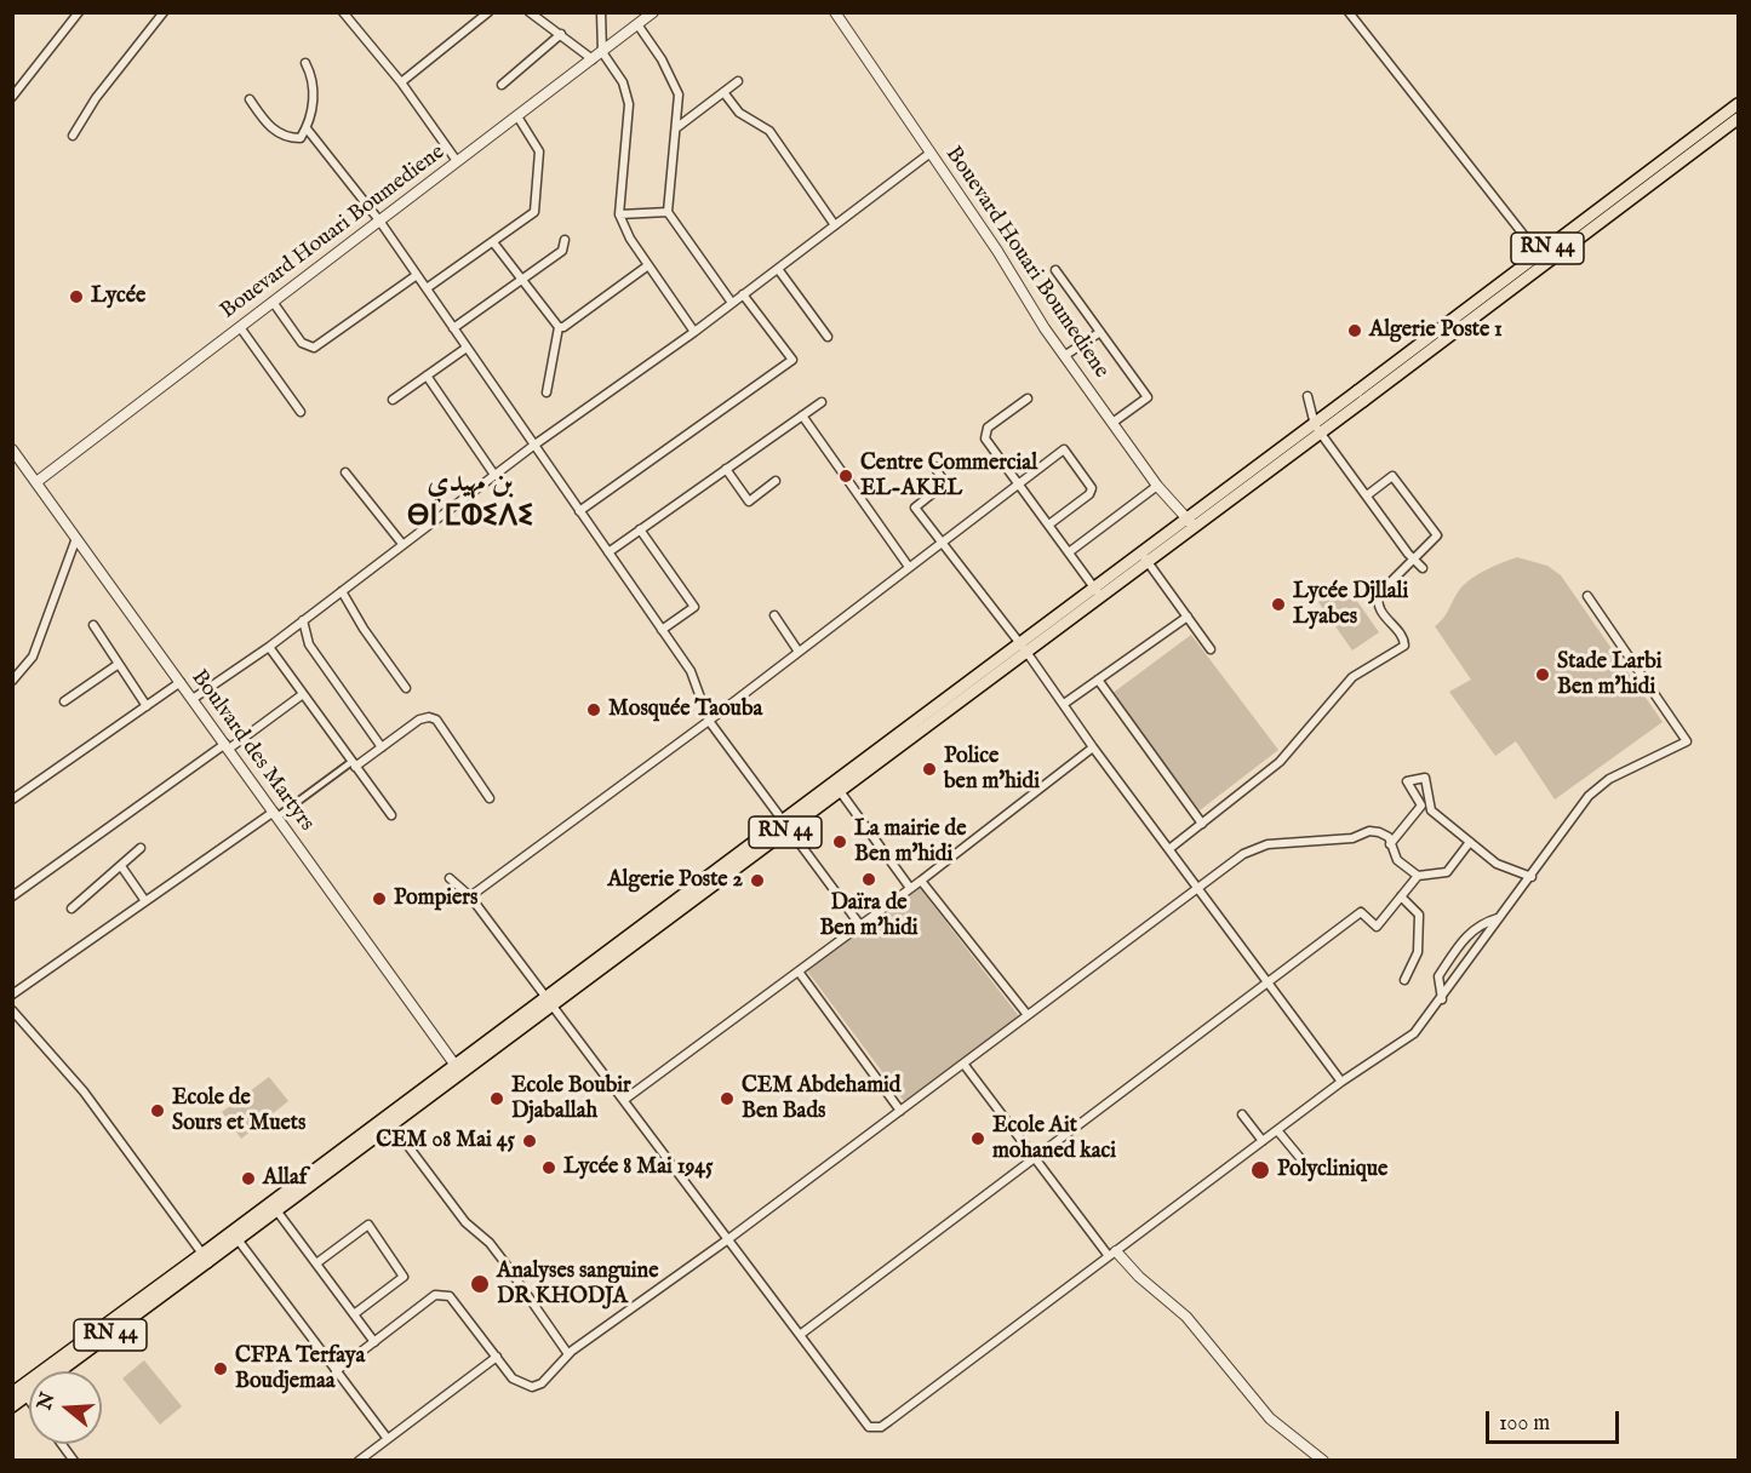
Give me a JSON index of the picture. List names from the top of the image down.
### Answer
{
  "streets": {
    "main road": ["RN 44"],
    "street": ["Bouevard Houari Boumediene", "Boulvard des Martyrs"]
  },
  "crossings": [
    ["Bouevard Houari Boumediene", "RN 44"],
    ["Bouevard Houari Boumediene", "Boulvard des Martyrs"],
    ["RN 44", "Boulvard des Martyrs"]
  ],
  "districts": ["بن مهيدي ⴱⵏ ⵎⵀⵉⴷⵉ"],
  "places": [
    "Lycée",
    "Algerie Poste 1",
    "Centre Commercial EL-AKEL",
    "Lycée Djllali Lyabes",
    "Stade Larbi Ben m'hidi",
    "Mosquée Taouba",
    "Police ben m'hidi",
    "La mairie de Ben m'hidi",
    "Daïra de Ben m'hidi",
    "Algerie Poste 2",
    "Pompiers",
    "Ecole Boubir Djaballah",
    "CEM Abdehamid Ben Bads",
    "Ecole de Sours et Muets",
    "Ecole Ait mohaned kaci",
    "CEM 08 Mai 45",
    "Lycée 8 Mai 1945",
    "Polyclinique",
    "Allaf",
    "Analyses sanguine DR KHODJA",
    "CFPA Terfaya Boudjemaa"
  ],
  "scale_bar": "100 m",
  "north": "left"
}
